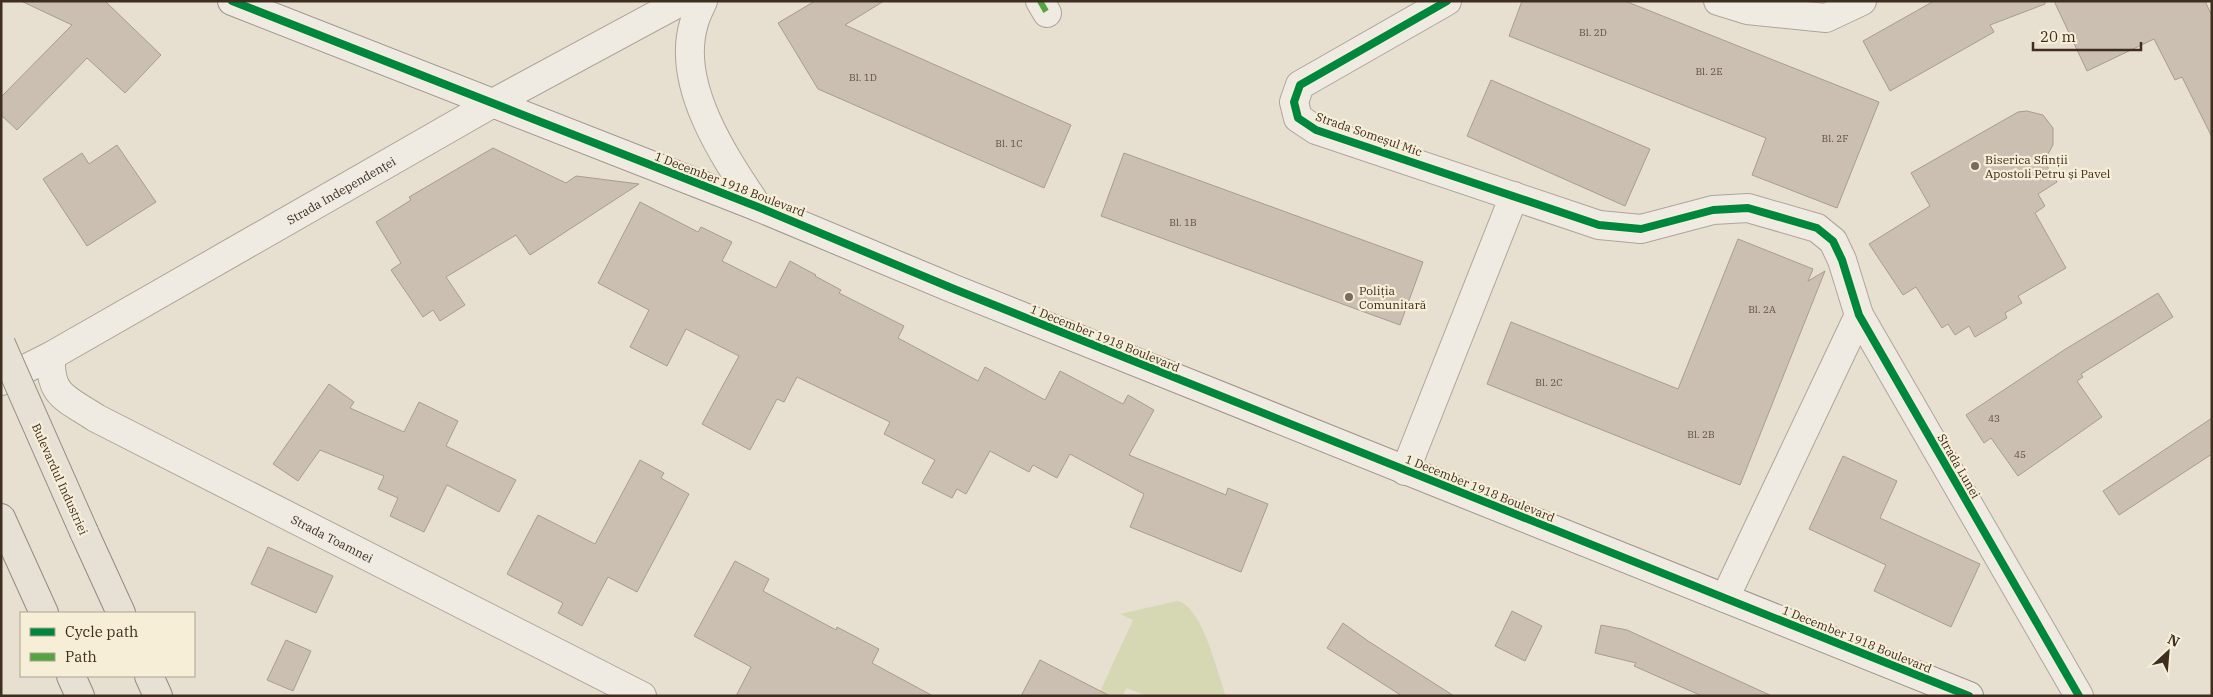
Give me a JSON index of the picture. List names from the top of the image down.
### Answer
{
  "streets": {
    "main road": ["Bulevardul Industriei"],
    "street": [
      "Strada Someșul Mic",
      "1 December 1918 Boulevard",
      "Strada Independenței",
      "Strada Lunei",
      "Strada Toamnei"
    ]
  },
  "crossings": [
    ["Strada Someșul Mic", "Strada Lunei"],
    ["1 December 1918 Boulevard", "Strada Independenței"],
    ["Strada Independenței", "Strada Toamnei"]
  ],
  "places": ["Biserica Sfinții Apostoli Petru și Pavel", "Poliția Comunitară"],
  "house_numbers": [
    "Bl. 2D",
    "Bl. 2E",
    "Bl. 1D",
    "Bl. 2F",
    "Bl. 1C",
    "Bl. 1B",
    "Bl. 2A",
    "Bl. 2C",
    "43",
    "Bl. 2B",
    "45"
  ],
  "legend": ["Cycle path", "Path"],
  "scale_bar": "20 m",
  "north": "top right"
}
